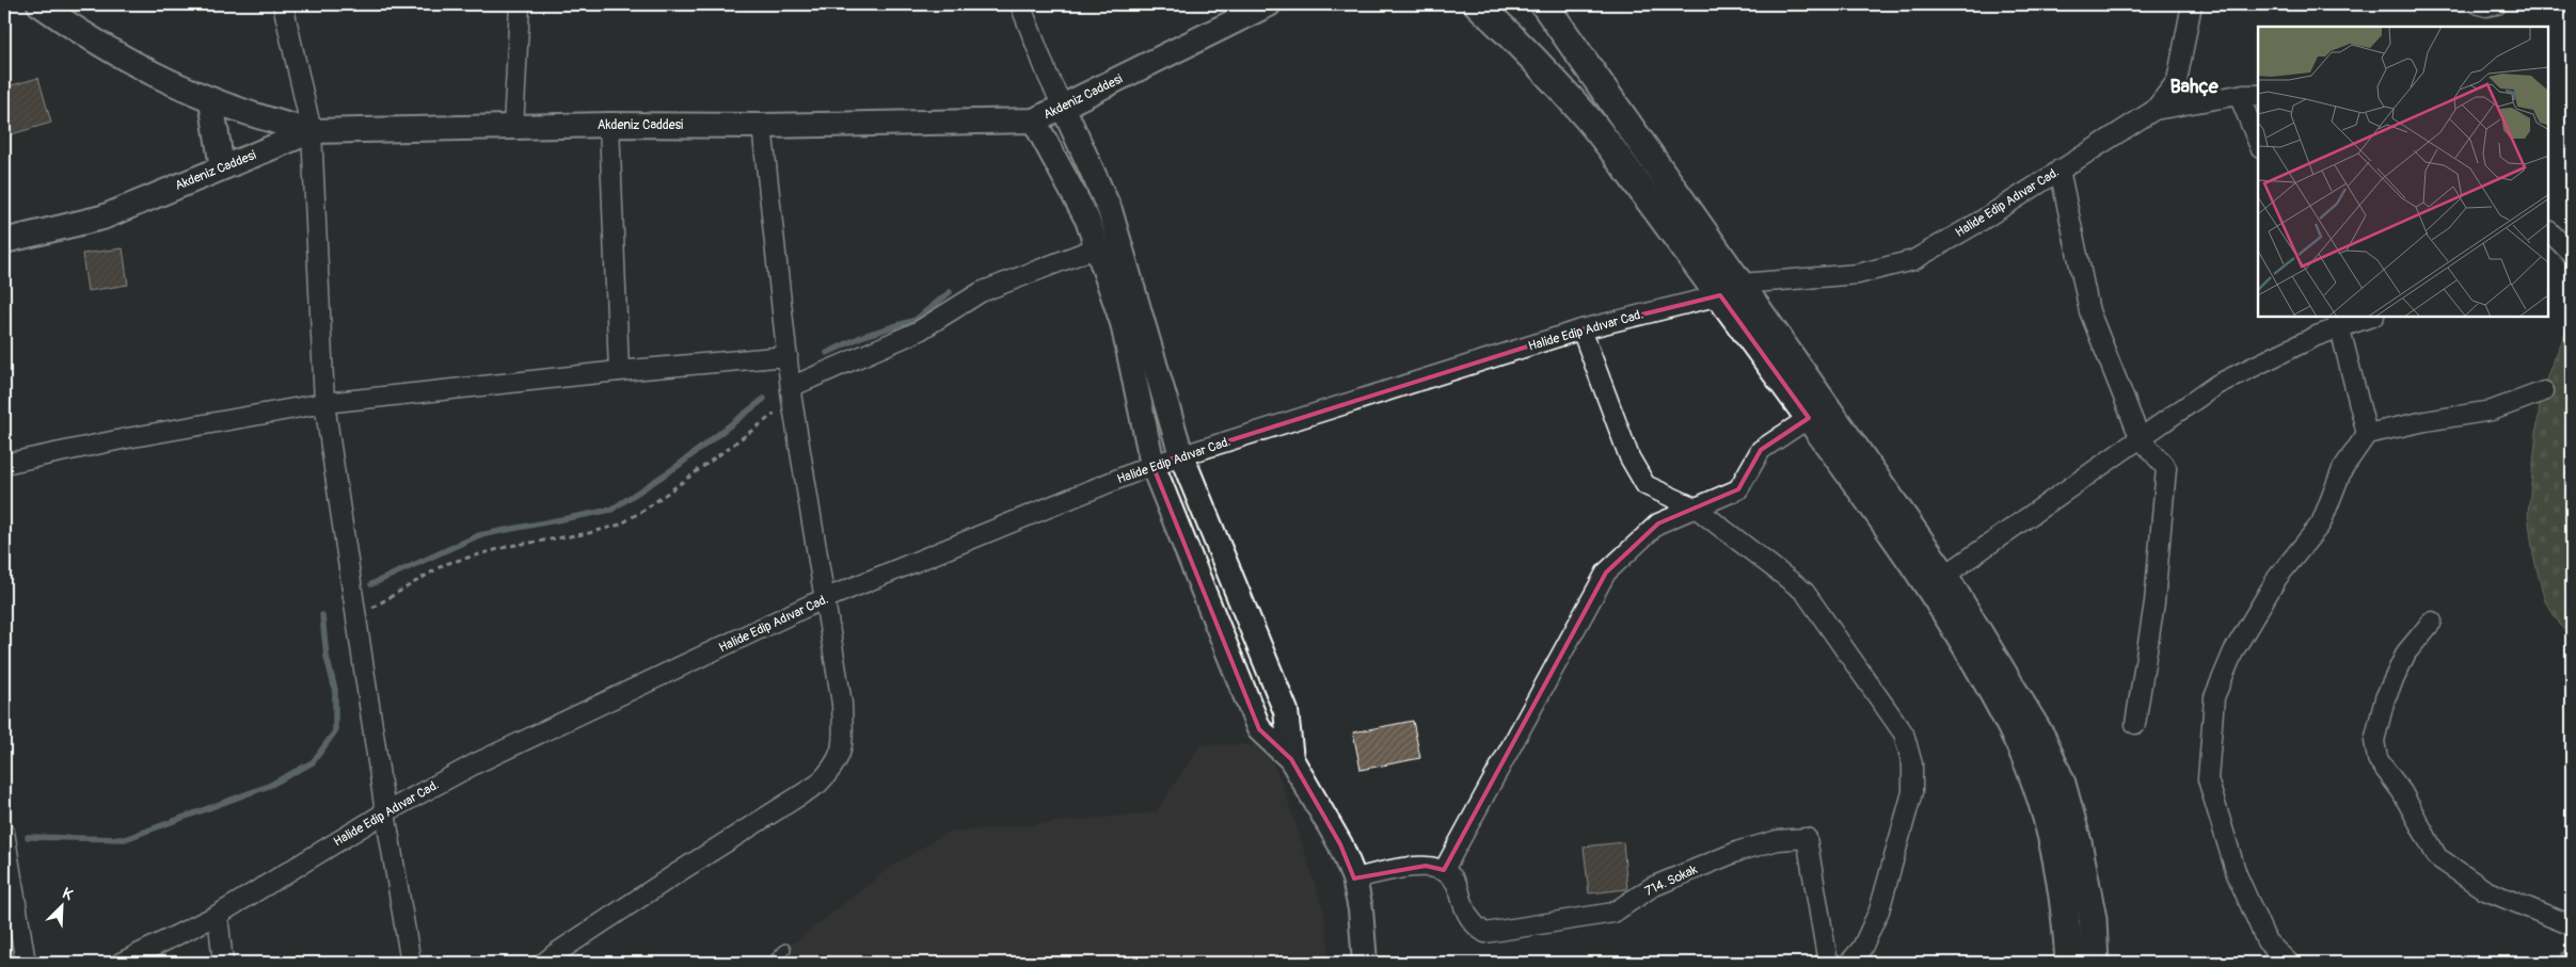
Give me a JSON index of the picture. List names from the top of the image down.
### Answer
{
  "streets": {
    "street": ["Akdeniz Caddesi", "Halide Edip Adıvar Cad.", "714. Sokak"]
  },
  "districts": ["Bahçe"],
  "north": "top right"
}
